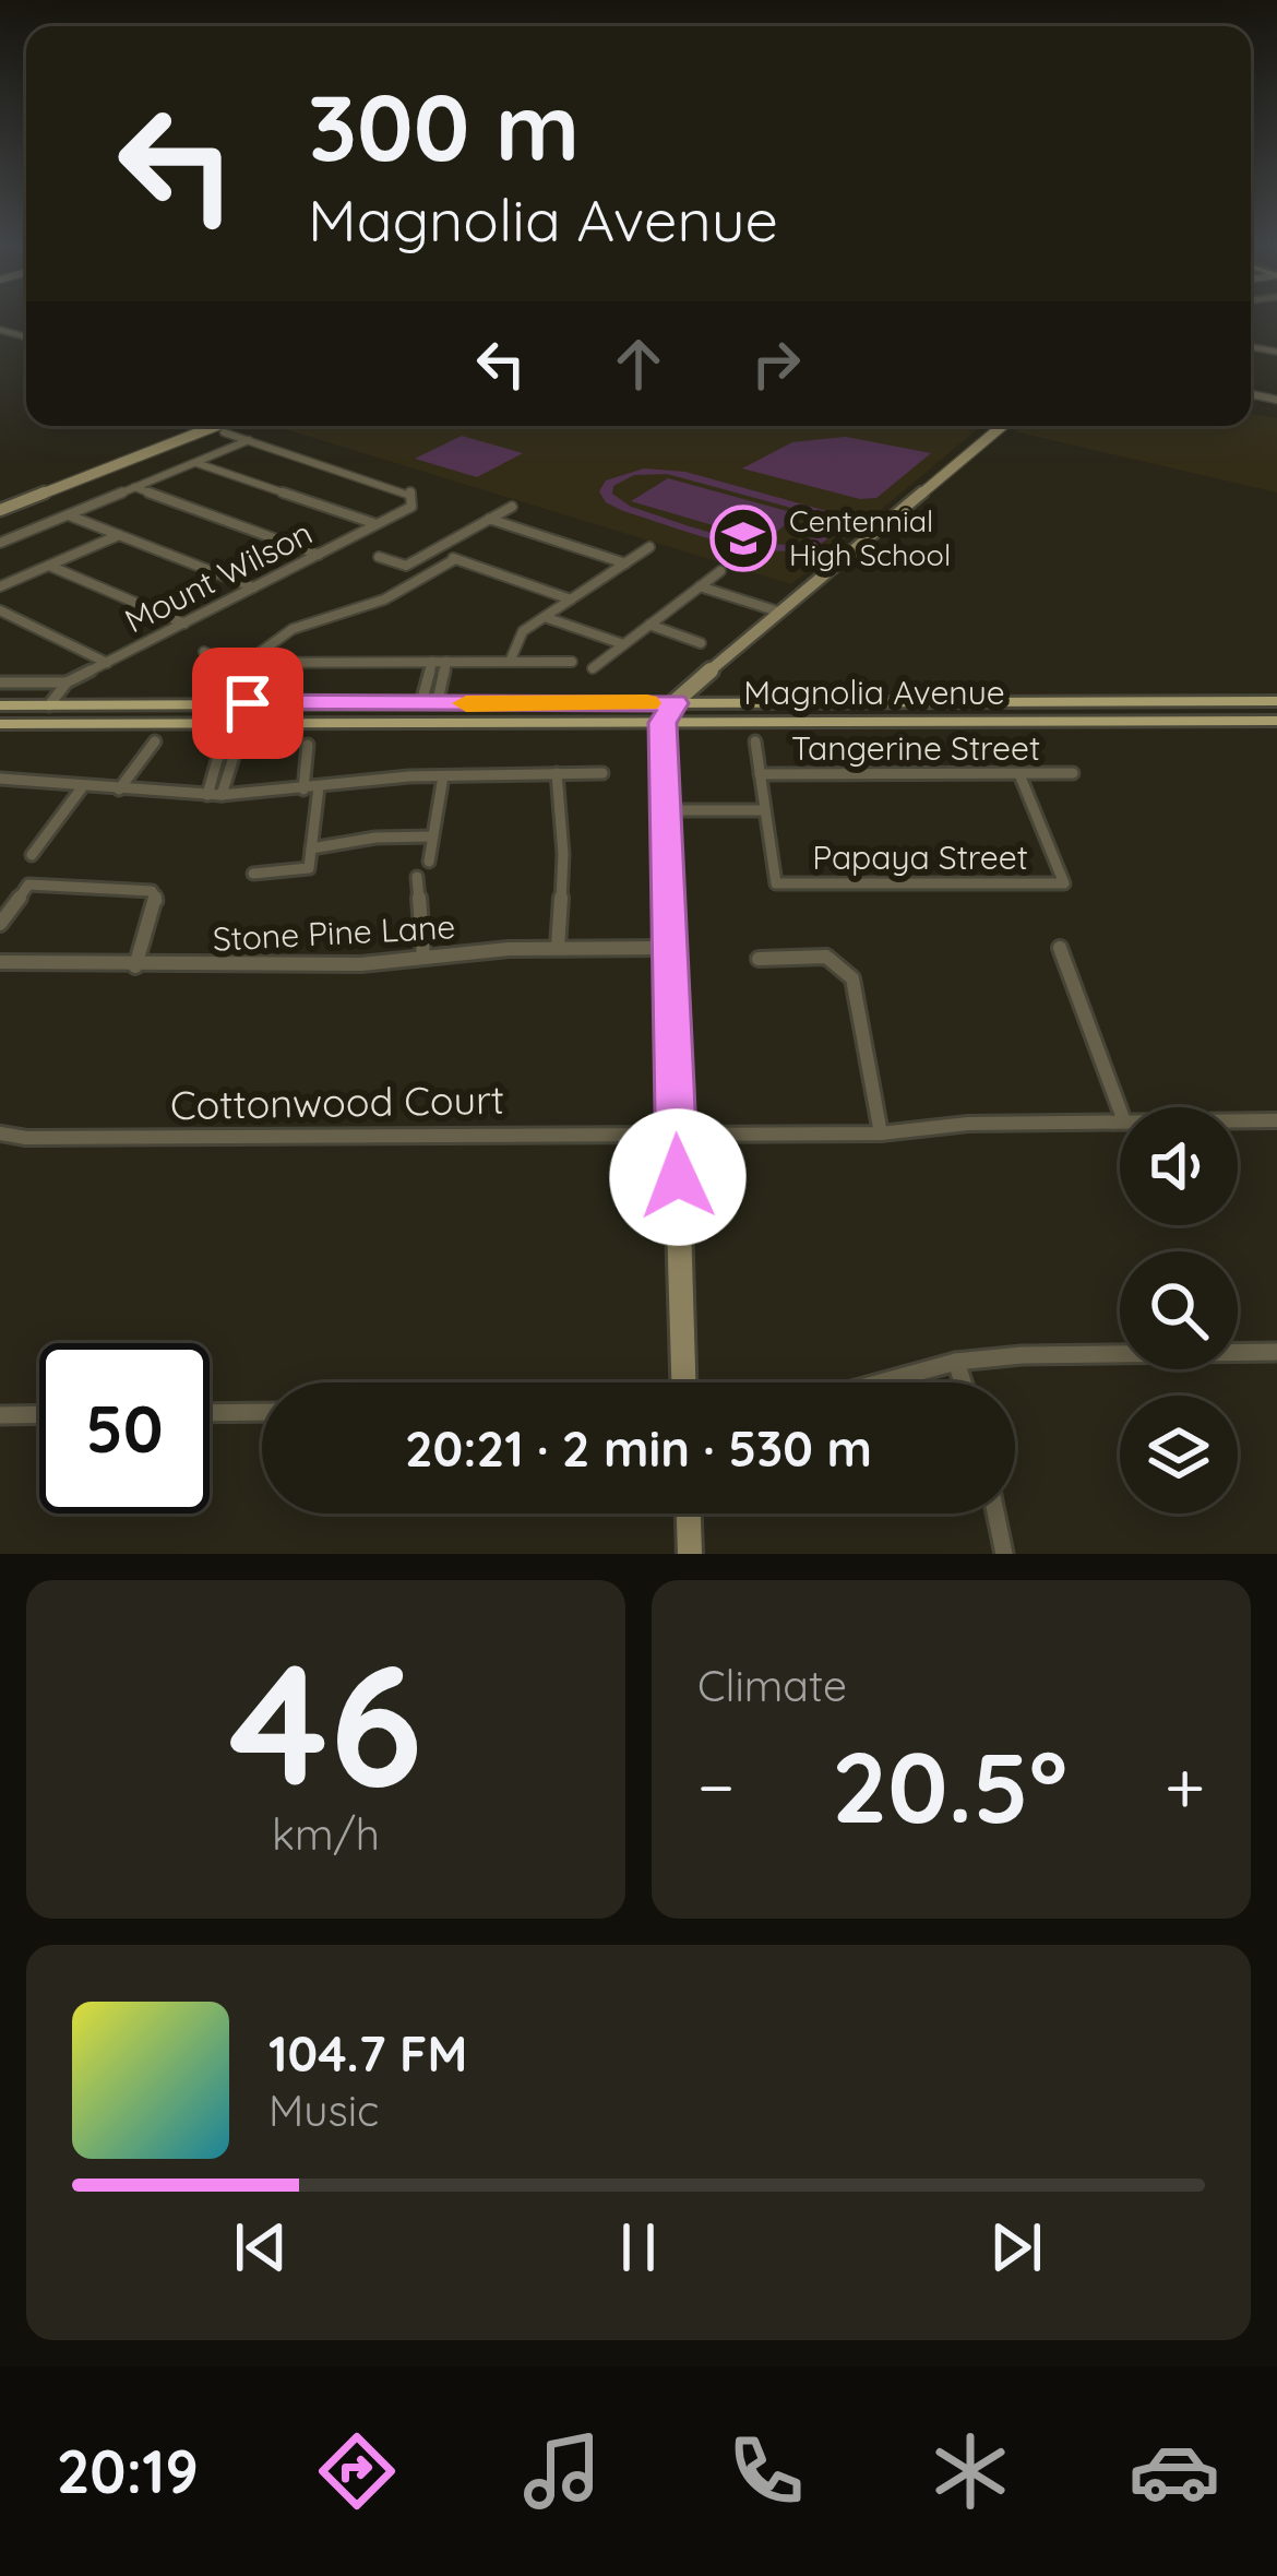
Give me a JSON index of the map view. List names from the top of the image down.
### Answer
{
  "streets": {
    "main road": ["Magnolia Avenue"],
    "street": [
      "Mount Wilson",
      "Tangerine Street",
      "Papaya Street",
      "Stone Pine Lane",
      "Cottonwood Court"
    ]
  },
  "crossings": [
    ["Mount Wilson", "Magnolia Avenue"],
    ["Tangerine Street", "Papaya Street"]
  ],
  "places": {
    "school or university": ["Centennial High School"]
  },
  "page": {
    "turn": ["300 m", "Magnolia Avenue"],
    "limit": "50",
    "trip": "20:21 · 2 min · 530 m",
    "tile": [
      ["46", "km/h"],
      "Climate"
    ],
    "heat": ["−", "20.5°", "+"],
    "song": ["104.7 FM", "Music"],
    "tabs": "20:19"
  }
}
